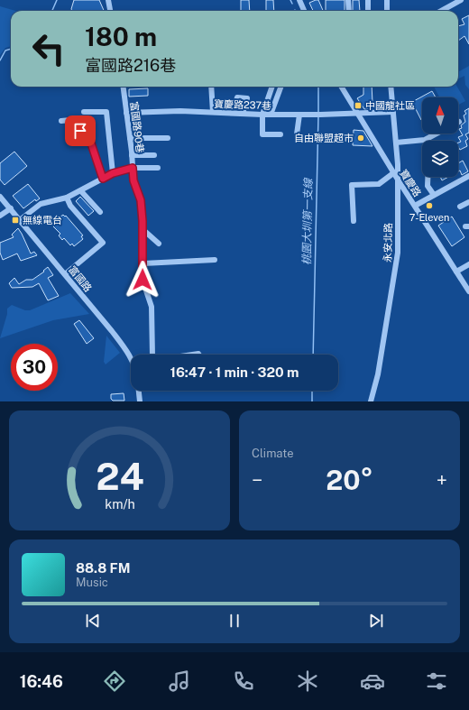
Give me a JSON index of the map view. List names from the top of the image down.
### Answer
{
  "streets": {
    "street": [
      "寶慶路237巷",
      "富國路90巷",
      "寶慶路",
      "永安北路",
      "富國路"
    ]
  },
  "crossings": [
    ["寶慶路237巷", "富國路90巷"],
    ["寶慶路237巷", "寶慶路"],
    ["寶慶路237巷", "永安北路"],
    ["寶慶路", "永安北路"]
  ],
  "water": ["桃園大圳第一支線"],
  "places": {
    "transit": ["中國龍社區", "無線電台"],
    "other": ["自由聯盟超市", "7-Eleven"]
  },
  "north": "top",
  "page": {
    "turn": ["180 m", "富國路216巷"],
    "limit": "30",
    "trip": "16:47 · 1 min · 320 m",
    "tile": "Climate",
    "heat": ["−", "20°", "+"],
    "song": ["88.8 FM", "Music"],
    "tabs": "16:46",
    "gauge": ["24", "km/h"]
  }
}
